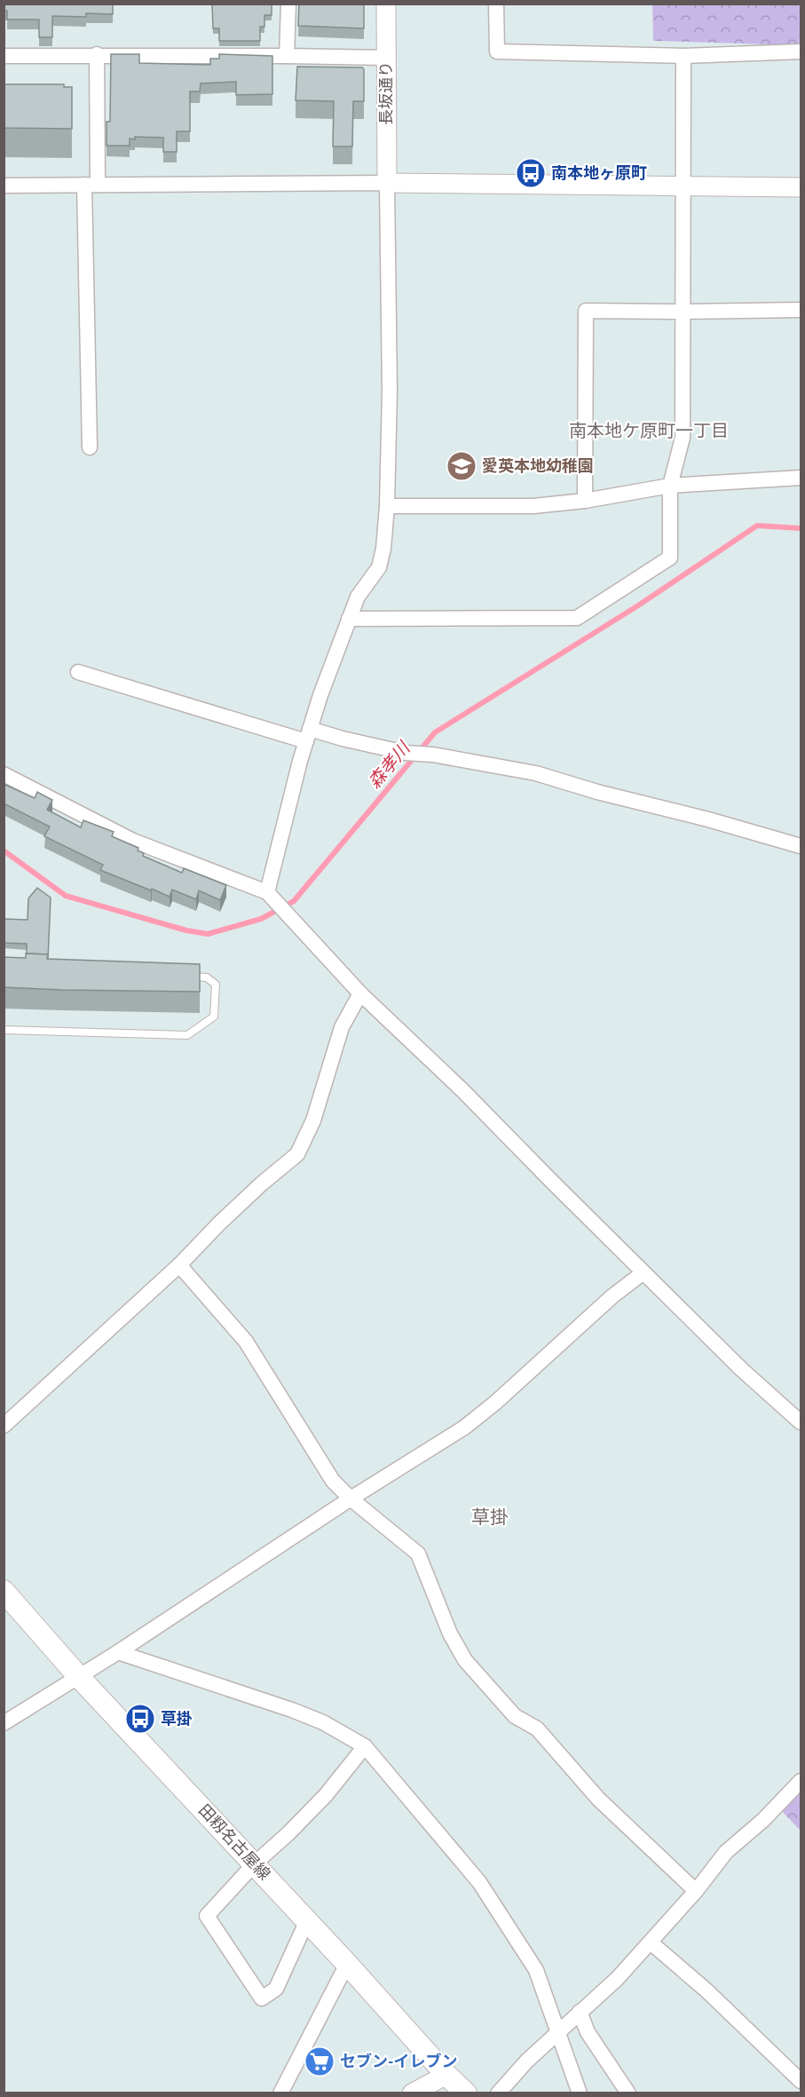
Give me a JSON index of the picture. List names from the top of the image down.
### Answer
{
  "streets": {
    "main road": ["田籾名古屋線"],
    "street": ["長坂通り"]
  },
  "districts": ["南本地ケ原町一丁目", "草掛"],
  "water": ["森孝川"],
  "places": {
    "bus stop": ["南本地ヶ原町", "草掛"],
    "school or university": ["愛英本地幼稚園"],
    "supermarket": ["セブン-イレブン"]
  }
}
